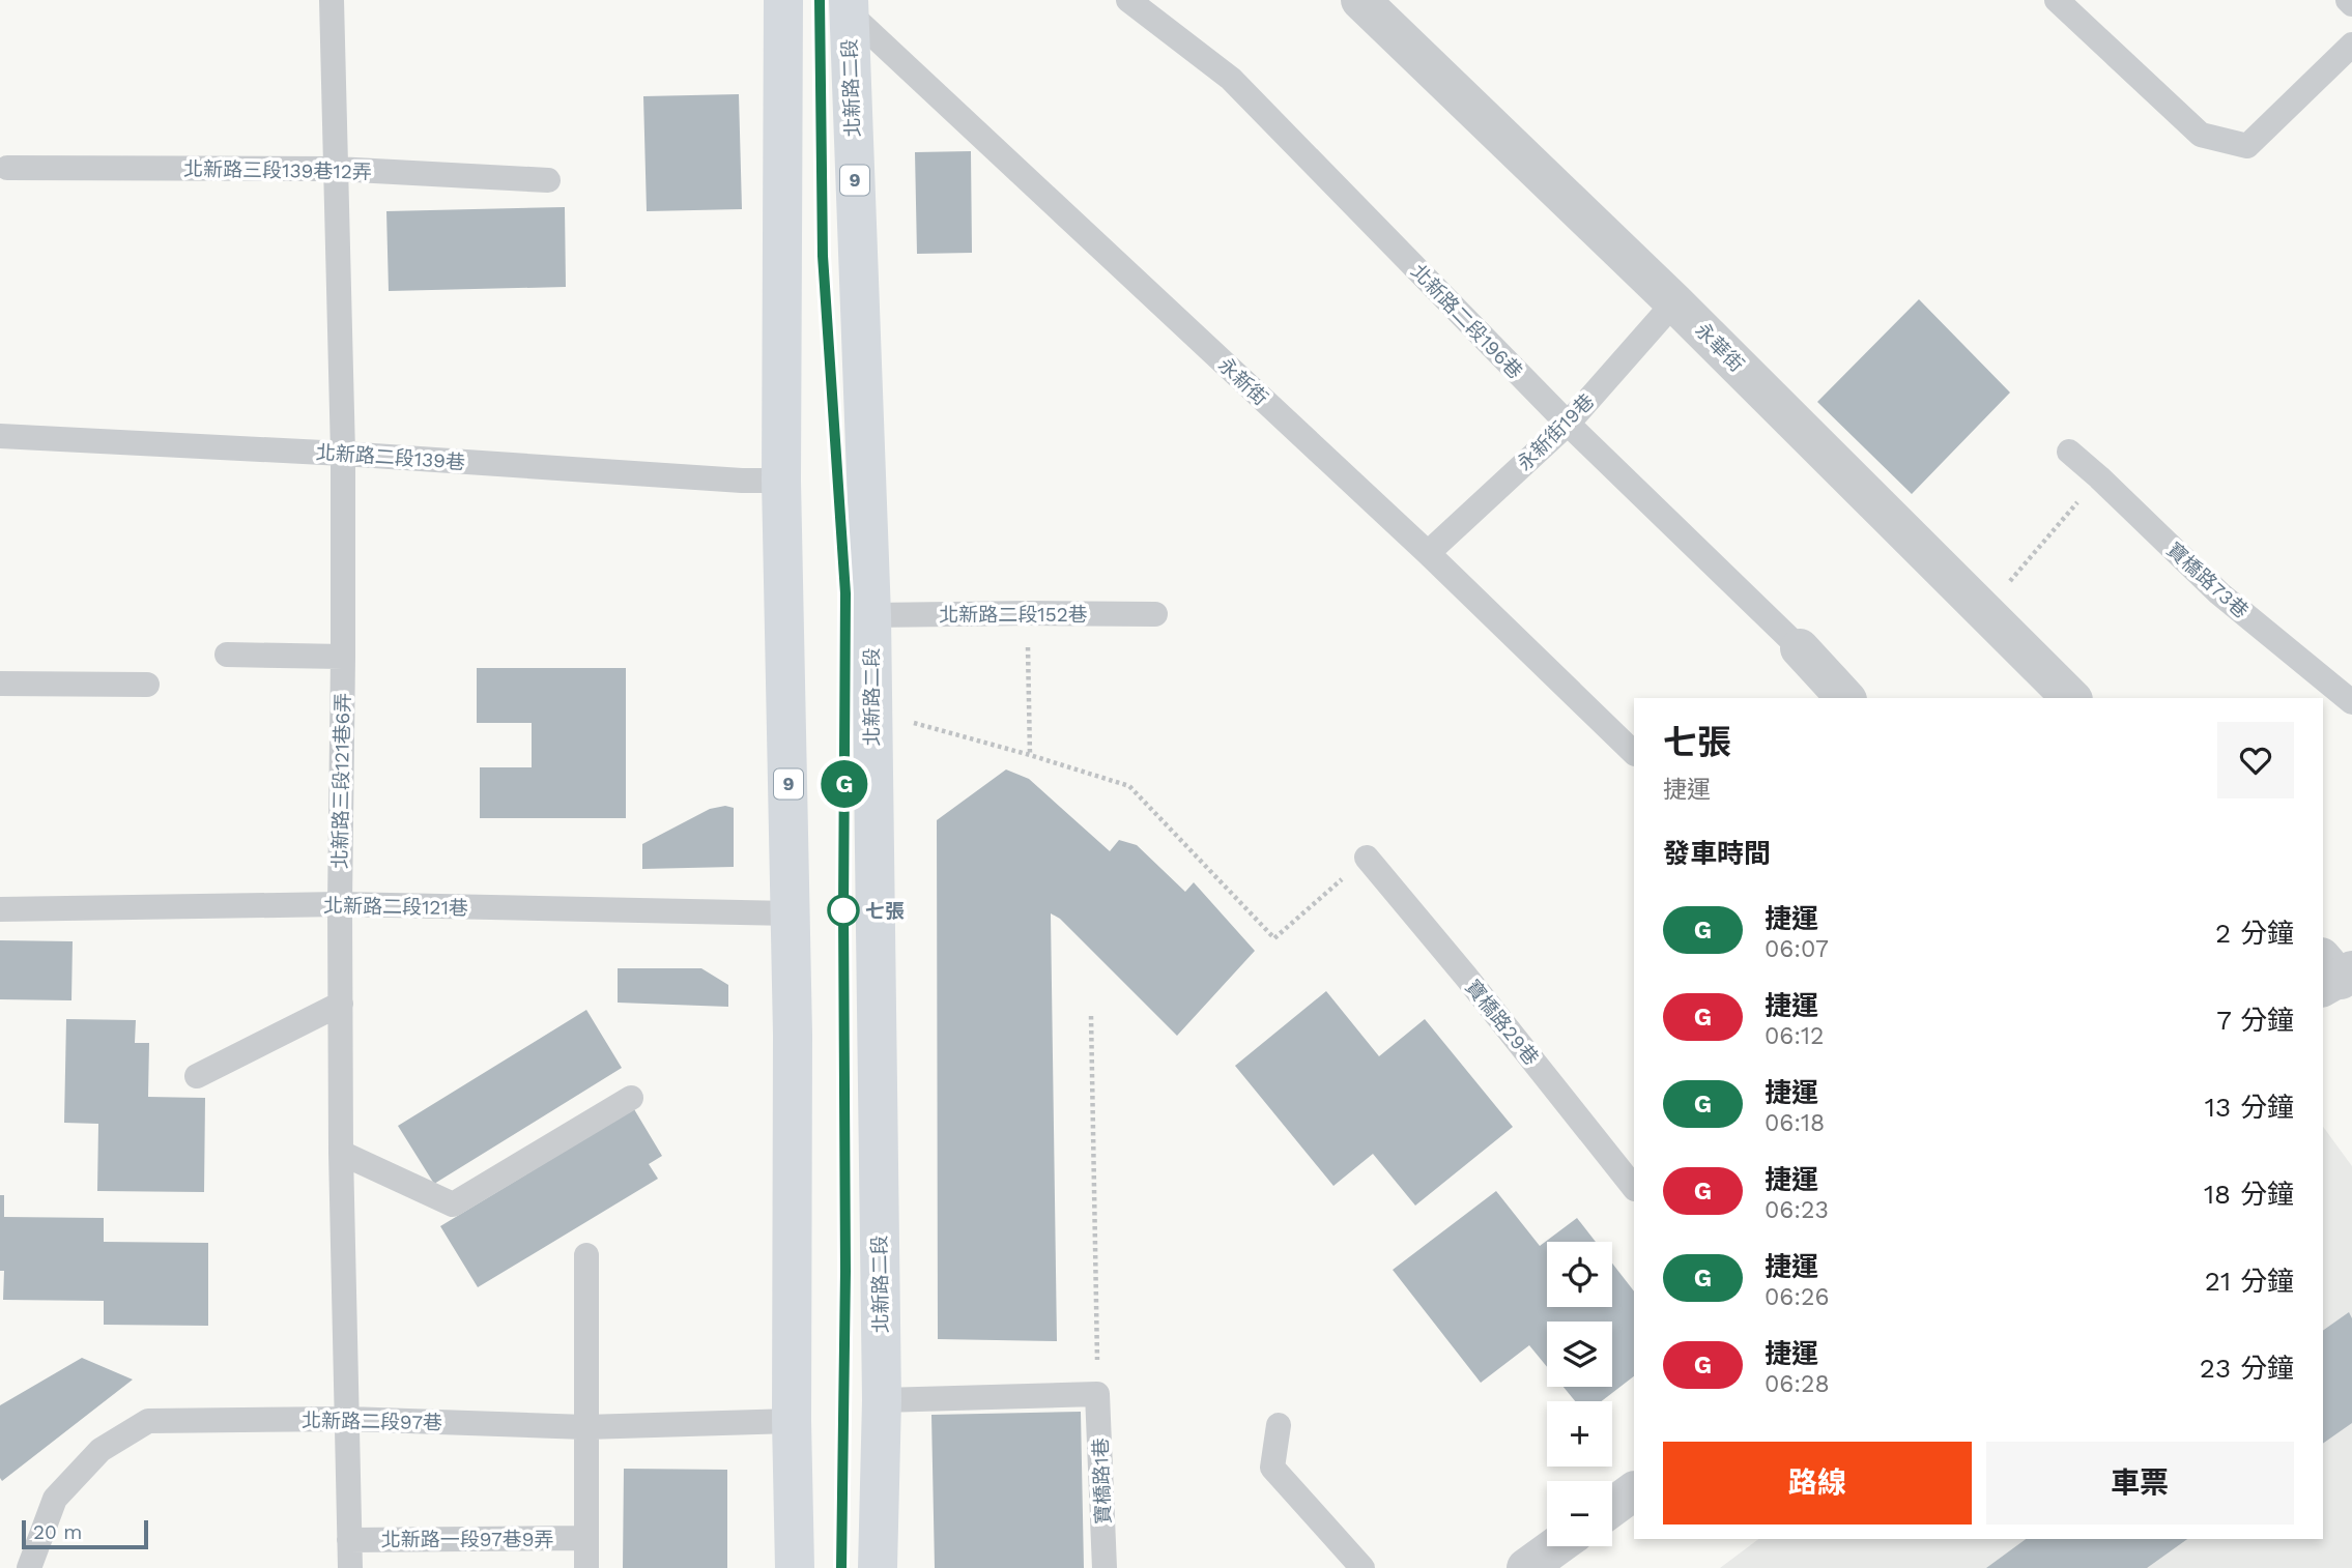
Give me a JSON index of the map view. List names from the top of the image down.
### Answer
{
  "streets": {
    "main road": ["北新路二段", "9"],
    "street": ["永華街"],
    "lane": [
      "北新路三段139巷12弄",
      "北新路二段196巷",
      "永新街",
      "永新街19巷",
      "北新路二段139巷",
      "寶橋路73巷",
      "北新路二段152巷",
      "北新路三段121巷6弄",
      "北新路二段121巷",
      "寶橋路29巷",
      "北新路二段97巷",
      "寶橋路1巷",
      "北新路一段97巷9弄"
    ]
  },
  "crossings": [
    ["北新路二段", "永新街"],
    ["北新路二段", "北新路二段152巷"],
    ["北新路三段139巷12弄", "北新路三段121巷6弄"],
    ["9", "北新路二段139巷"],
    ["9", "北新路二段121巷"],
    ["9", "北新路二段97巷"],
    ["北新路二段196巷", "永新街19巷"],
    ["永華街", "永新街19巷"],
    ["永新街", "永新街19巷"],
    ["北新路二段139巷", "北新路三段121巷6弄"],
    ["北新路三段121巷6弄", "北新路二段121巷"],
    ["北新路三段121巷6弄", "北新路二段97巷"]
  ],
  "places": ["七張"],
  "lines": ["metro line G"],
  "scale_bar": "20 m",
  "page": {
    "on_map": "G",
    "heading": [
      ["七張", "捷運"],
      "發車時間"
    ],
    "list": [
      {
        "mark": "G",
        "name": "捷運",
        "note": "06:07",
        "value": "2 分鐘"
      },
      {
        "mark": "G",
        "name": "捷運",
        "note": "06:12",
        "value": "7 分鐘"
      },
      {
        "mark": "G",
        "name": "捷運",
        "note": "06:18",
        "value": "13 分鐘"
      },
      {
        "mark": "G",
        "name": "捷運",
        "note": "06:23",
        "value": "18 分鐘"
      },
      {
        "mark": "G",
        "name": "捷運",
        "note": "06:26",
        "value": "21 分鐘"
      },
      {
        "mark": "G",
        "name": "捷運",
        "note": "06:28",
        "value": "23 分鐘"
      }
    ],
    "map_buttons": ["+", "−"],
    "buttons": ["路線", "車票"],
    "scale": "20 m"
  }
}
